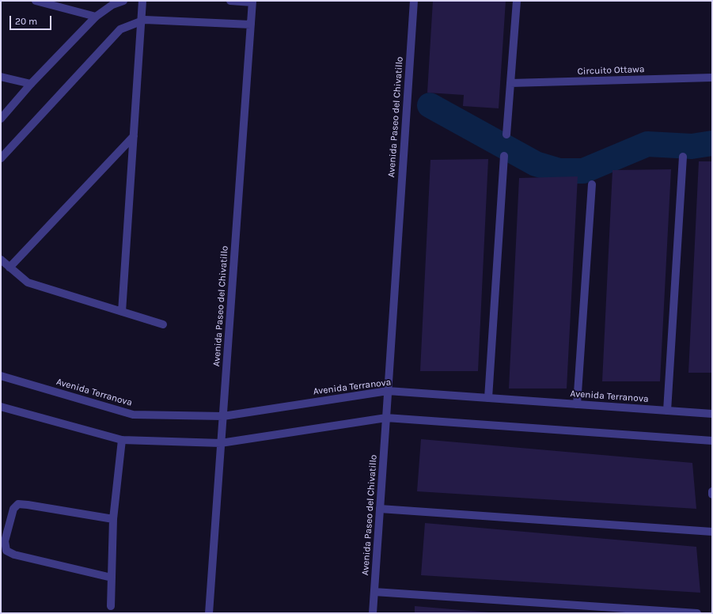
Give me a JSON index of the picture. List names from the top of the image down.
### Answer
{
  "streets": {
    "street": ["Circuito Ottawa", "Avenida Paseo del Chivatillo", "Avenida Terranova"]
  },
  "crossings": [
    ["Avenida Paseo del Chivatillo", "Avenida Terranova"]
  ],
  "scale_bar": "20 m"
}
